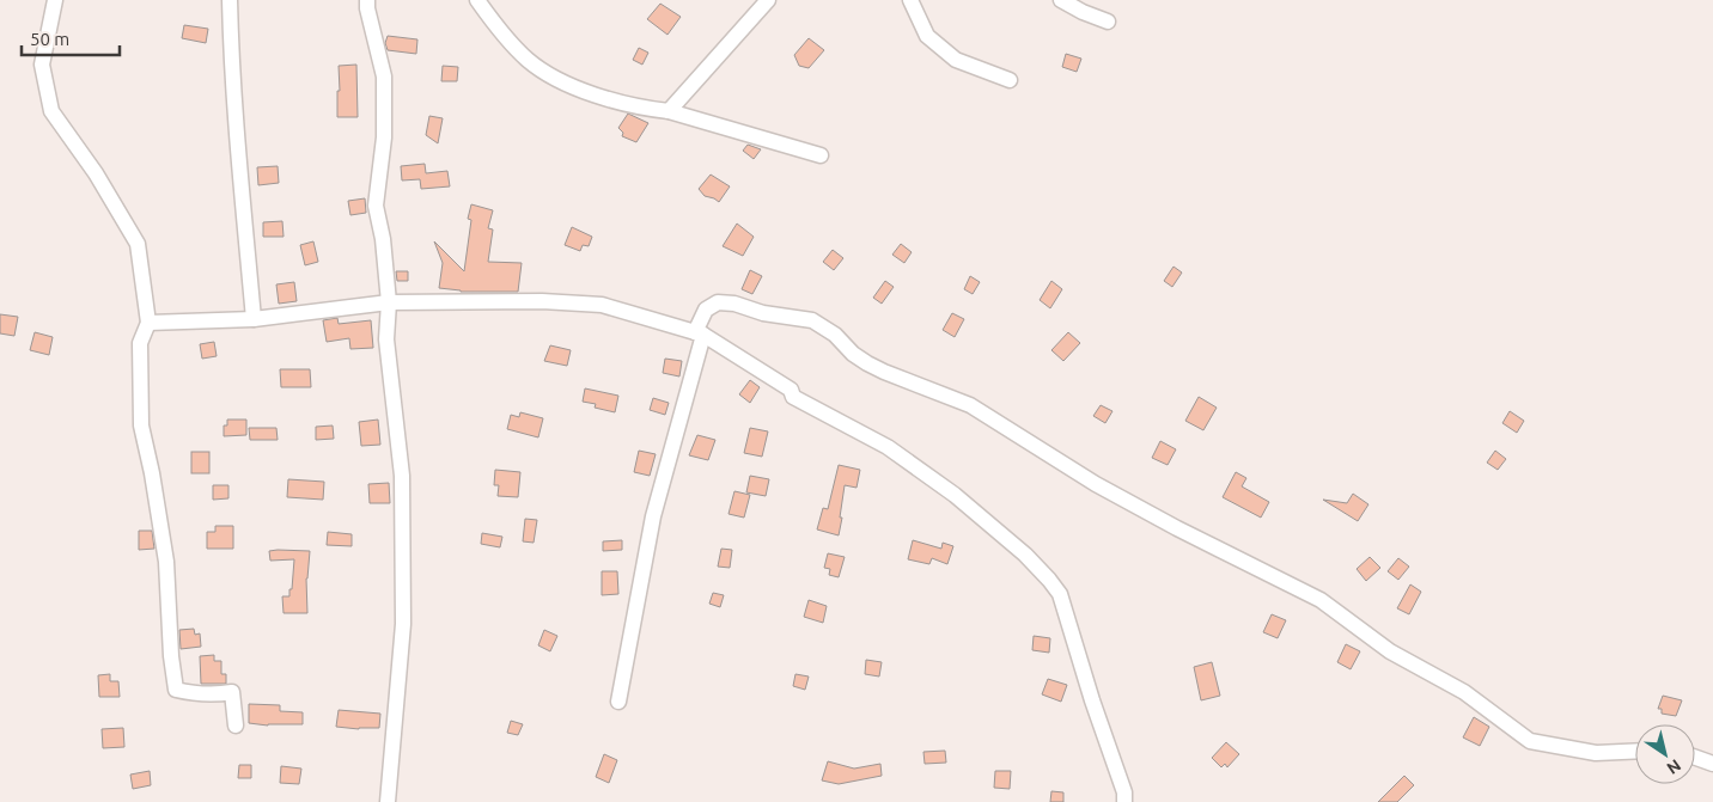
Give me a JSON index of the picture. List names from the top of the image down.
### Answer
{
  "scale_bar": "50 m",
  "north": "bottom right"
}
